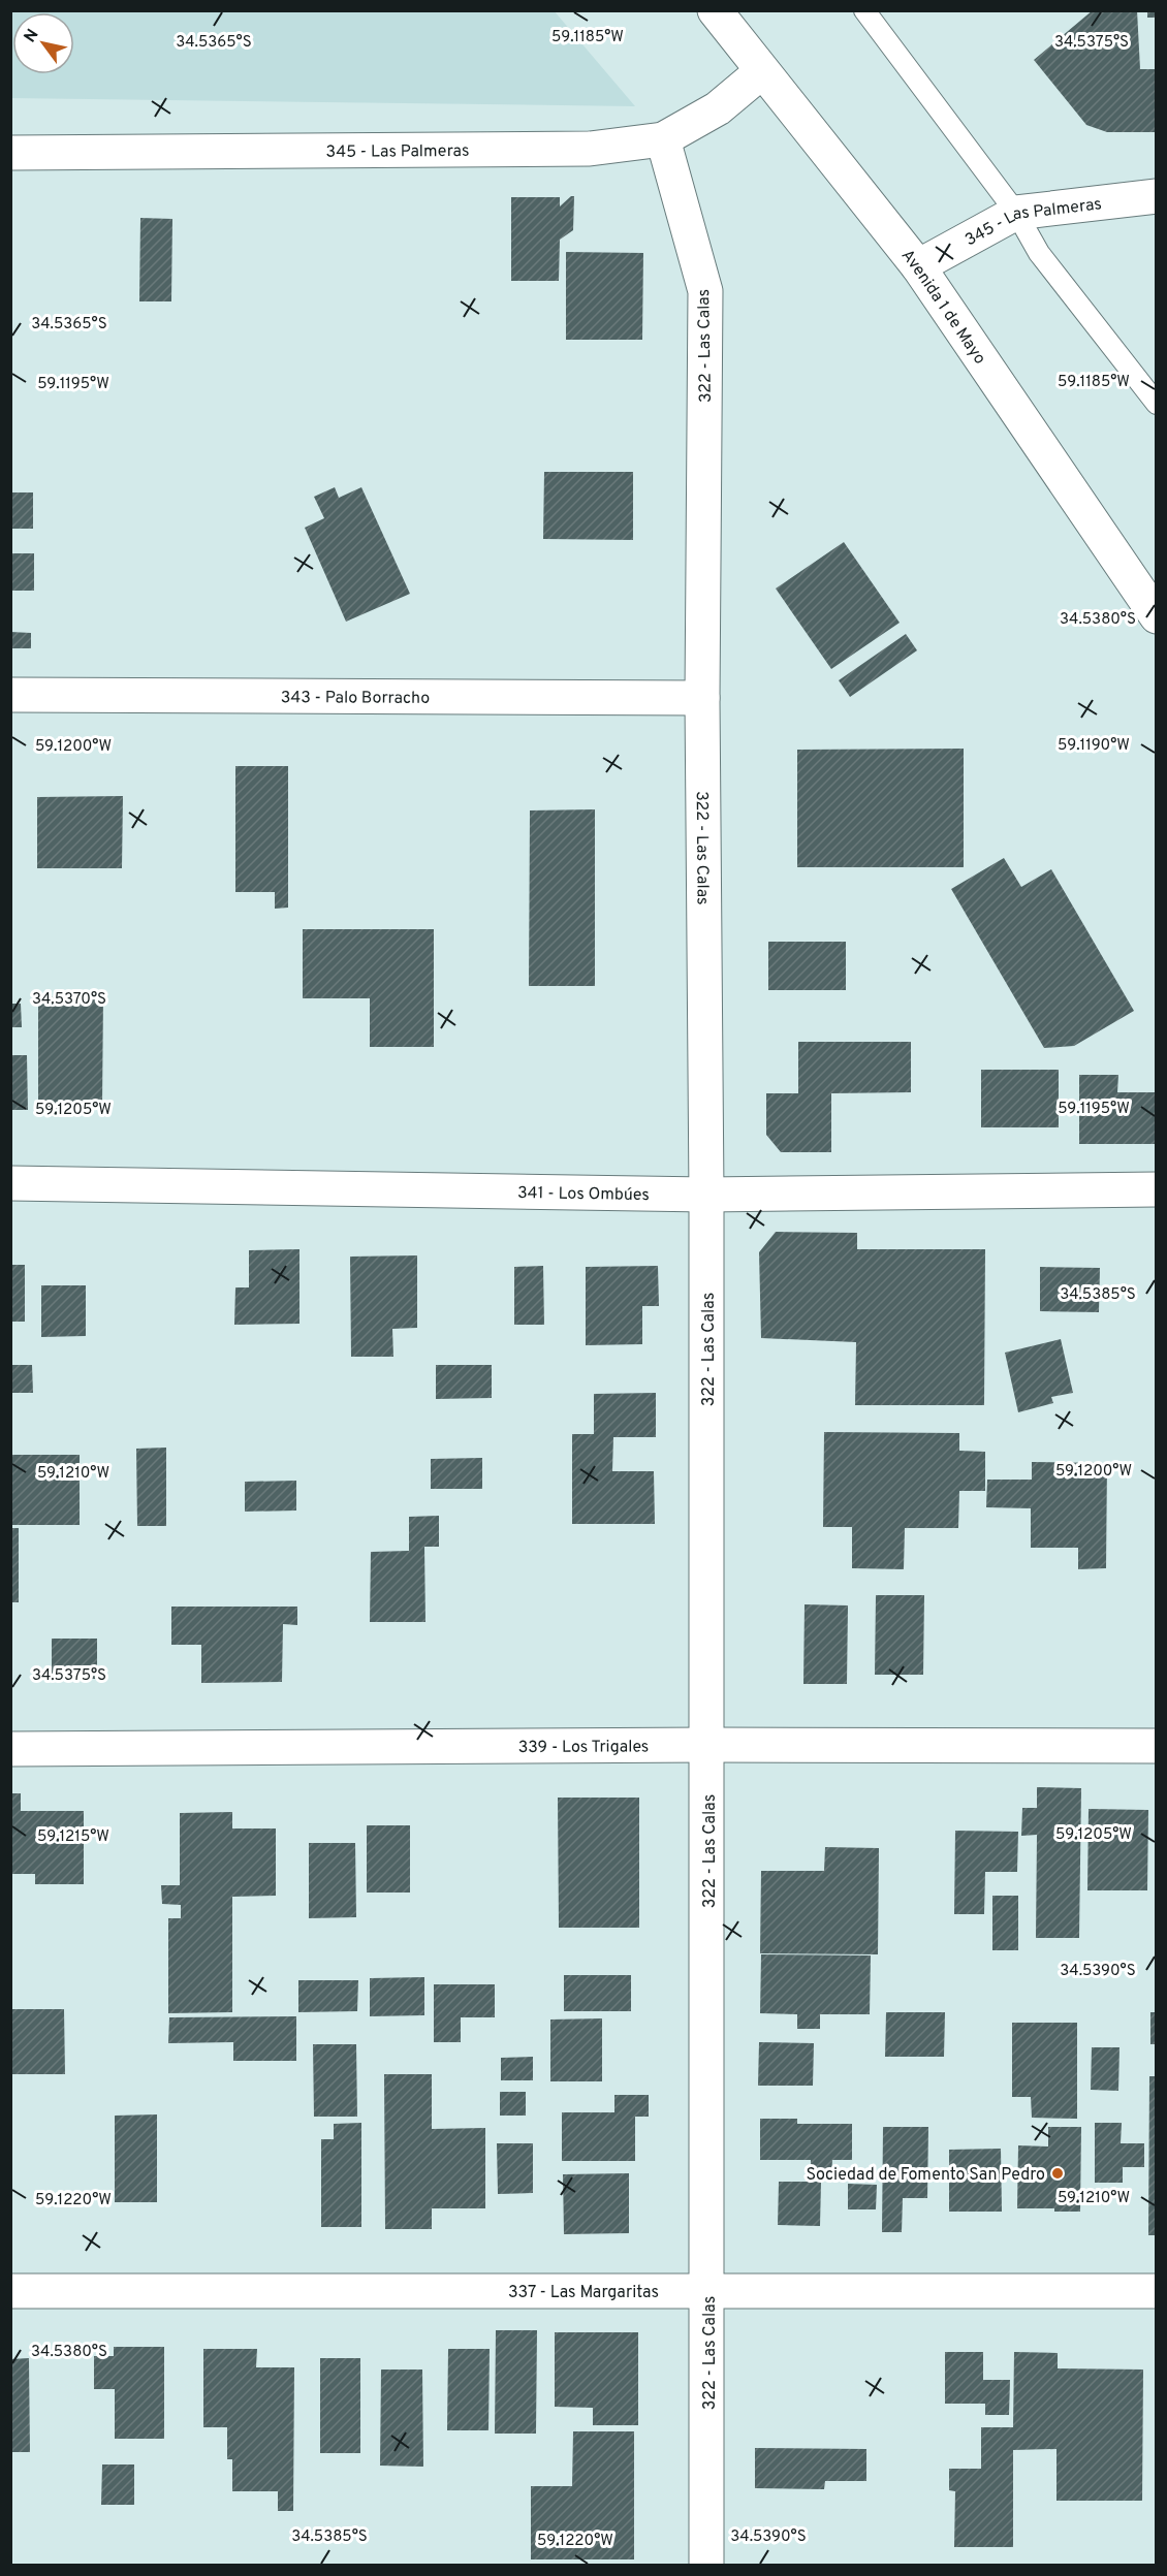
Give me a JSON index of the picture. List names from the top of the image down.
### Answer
{
  "streets": {
    "street": [
      "345 - Las Palmeras",
      "Avenida 1 de Mayo",
      "322 - Las Calas",
      "343 - Palo Borracho",
      "341 - Los Ombúes",
      "339 - Los Trigales",
      "337 - Las Margaritas"
    ]
  },
  "crossings": [
    ["345 - Las Palmeras", "Avenida 1 de Mayo"],
    ["345 - Las Palmeras", "322 - Las Calas"],
    ["322 - Las Calas", "343 - Palo Borracho"],
    ["322 - Las Calas", "341 - Los Ombúes"],
    ["322 - Las Calas", "339 - Los Trigales"],
    ["322 - Las Calas", "337 - Las Margaritas"]
  ],
  "places": ["Sociedad de Fomento San Pedro"],
  "north": "top left",
  "coordinates": [
    "59.1185°W",
    "34.5375°S",
    "34.5365°S",
    "59.1195°W",
    "34.5380°S",
    "59.1190°W",
    "59.1200°W",
    "34.5370°S",
    "59.1205°W",
    "34.5385°S",
    "59.1210°W",
    "59.1215°W",
    "34.5390°S",
    "59.1220°W"
  ]
}
